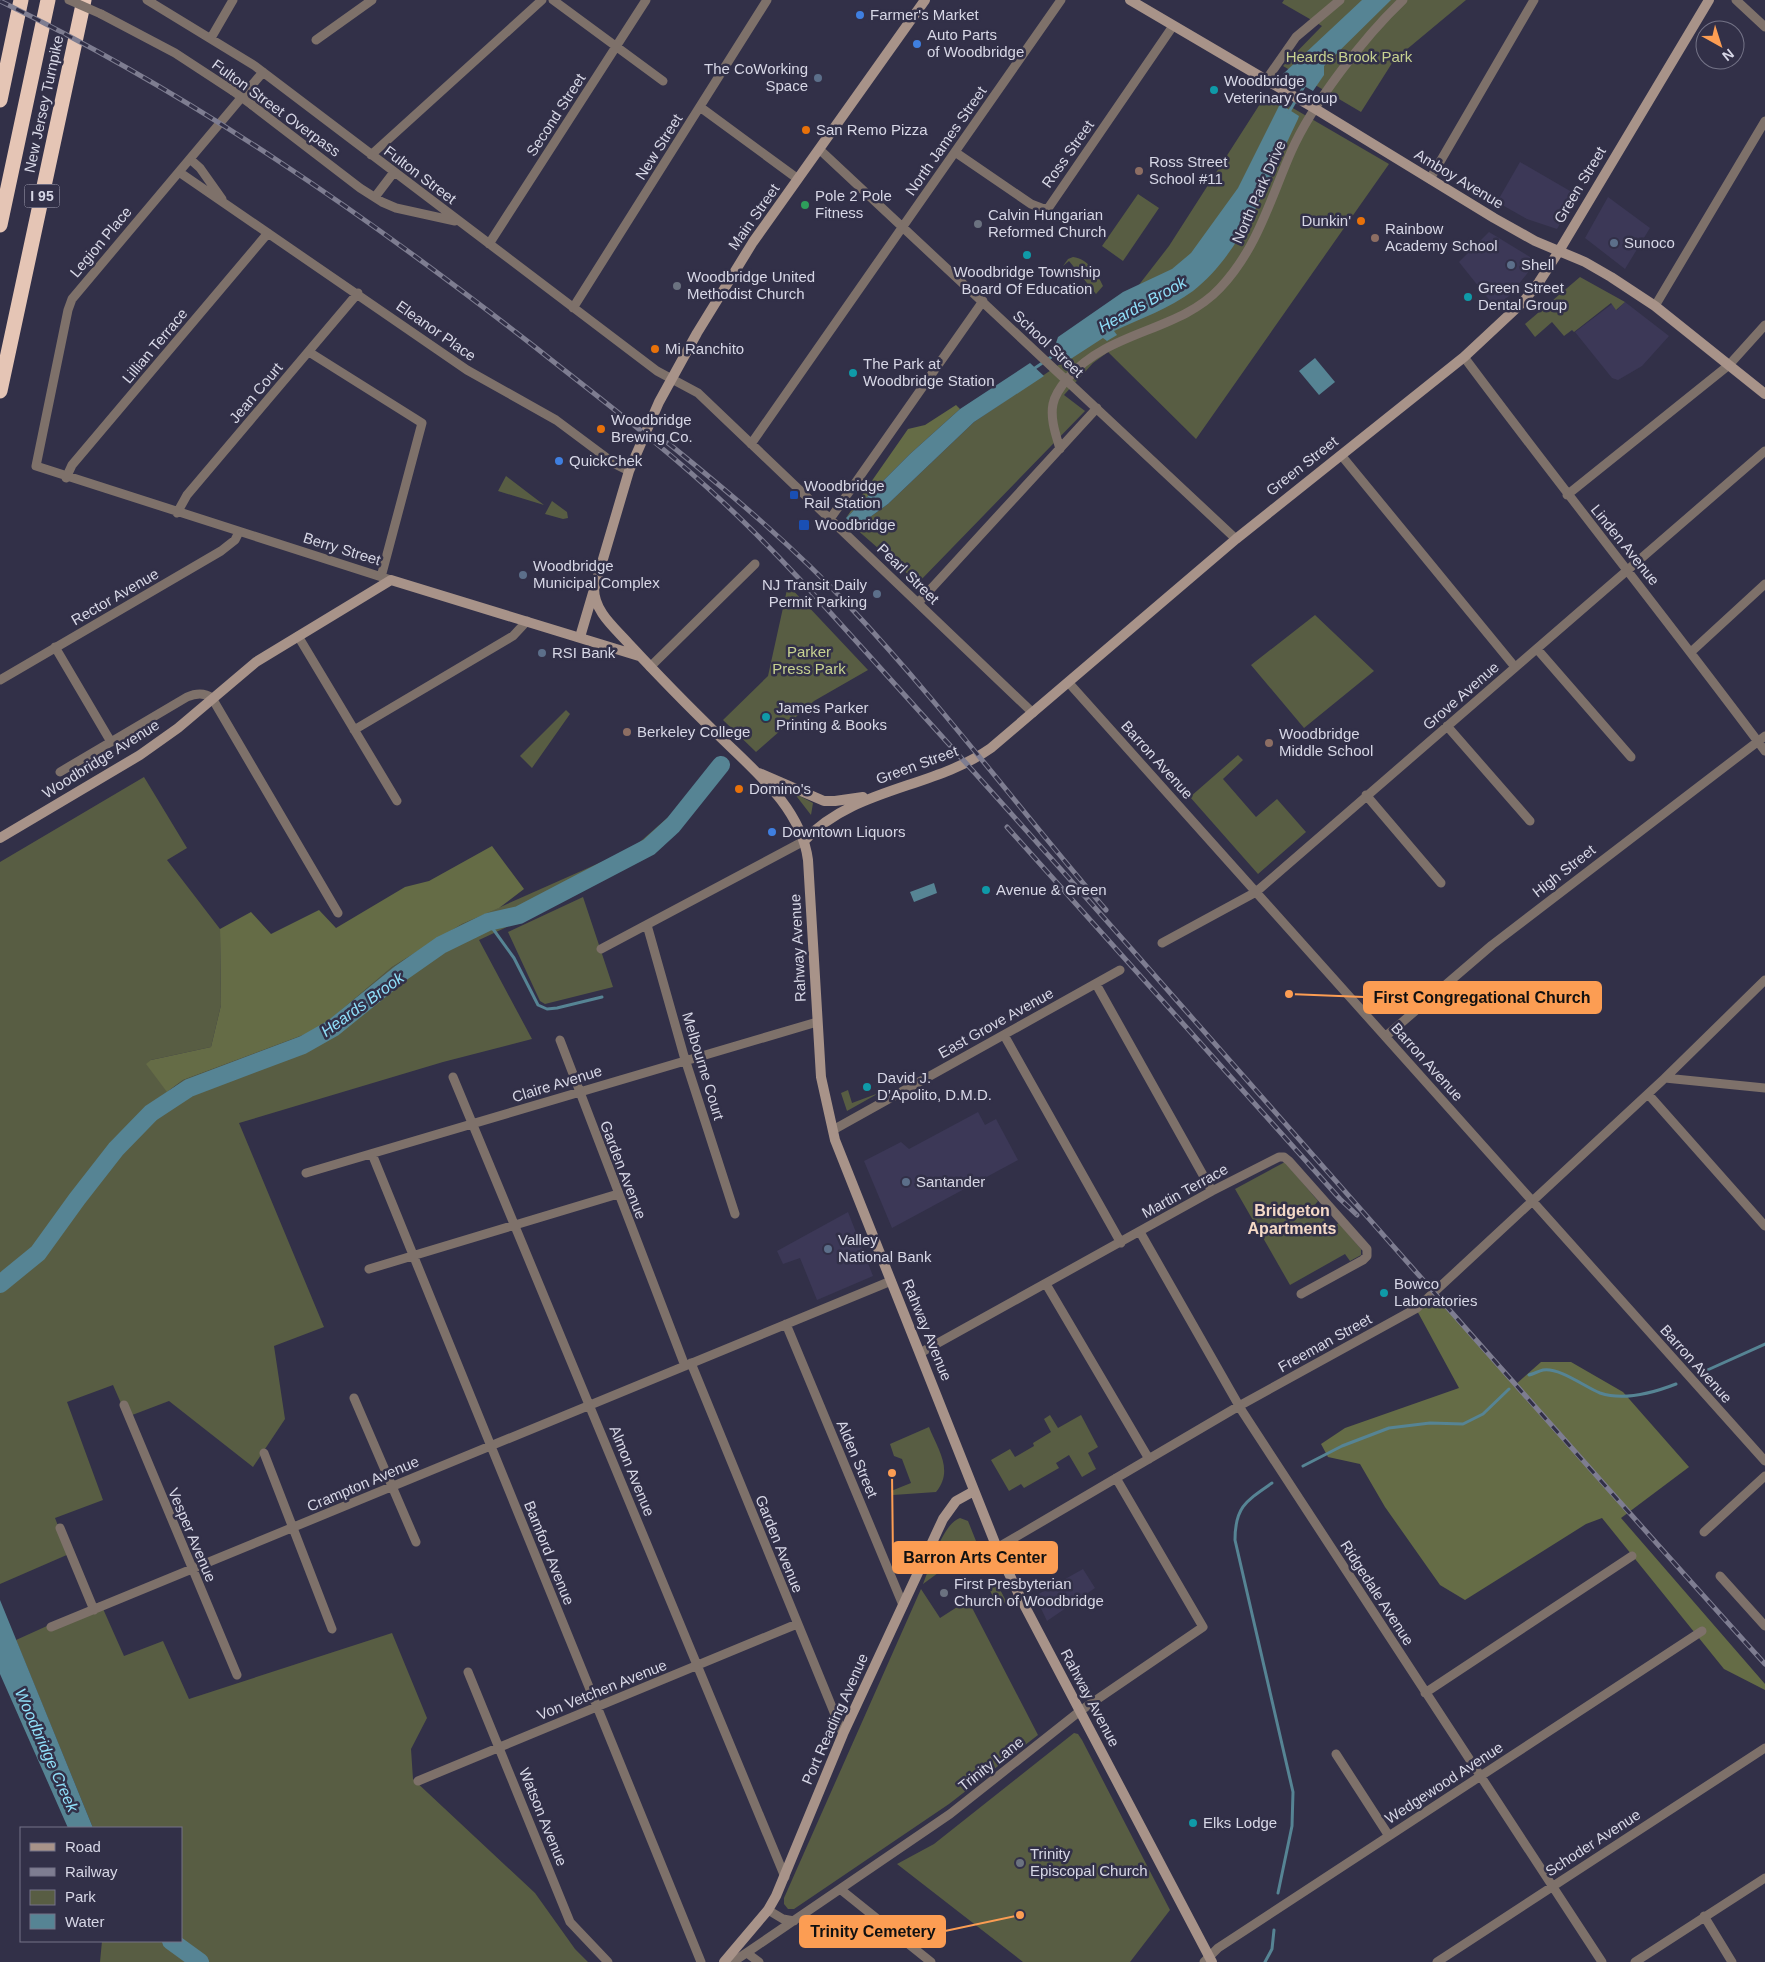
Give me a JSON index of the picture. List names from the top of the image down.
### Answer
{
  "streets": {
    "highway": ["New Jersey Turnpike", "I 95"],
    "main road": [
      "Amboy Avenue",
      "Green Street",
      "Main Street",
      "Berry Street",
      "Woodbridge Avenue",
      "Rahway Avenue",
      "Port Reading Avenue"
    ],
    "street": [
      "Fulton Street Overpass",
      "Second Street",
      "North James Street",
      "New Street",
      "Ross Street",
      "Fulton Street",
      "North Park Drive",
      "Legion Place",
      "Eleanor Place",
      "School Street",
      "Lillian Terrace",
      "Jean Court",
      "Linden Avenue",
      "Pearl Street",
      "Rector Avenue",
      "Grove Avenue",
      "Barron Avenue",
      "High Street",
      "East Grove Avenue",
      "Melbourne Court",
      "Claire Avenue",
      "Garden Avenue",
      "Martin Terrace",
      "Freeman Street",
      "Alden Street",
      "Almon Avenue",
      "Crampton Avenue",
      "Vesper Avenue",
      "Bamford Avenue",
      "Ridgedale Avenue",
      "Von Vetchen Avenue",
      "Trinity Lane",
      "Wedgewood Avenue",
      "Watson Avenue",
      "Schoder Avenue"
    ]
  },
  "crossings": [
    ["Fulton Street Overpass", "Fulton Street"],
    ["Second Street", "Fulton Street"],
    ["North James Street", "Ross Street"],
    ["North James Street", "School Street"],
    ["North James Street", "Pearl Street"],
    ["New Street", "Fulton Street"],
    ["Ross Street", "Amboy Avenue"],
    ["Fulton Street", "Main Street"],
    ["Fulton Street", "Legion Place"],
    ["Fulton Street", "Pearl Street"],
    ["Amboy Avenue", "Green Street"],
    ["Amboy Avenue", "North Park Drive"],
    ["Green Street", "School Street"],
    ["Green Street", "Linden Avenue"],
    ["Green Street", "Pearl Street"],
    ["Green Street", "Barron Avenue"],
    ["Green Street", "Rahway Avenue"],
    ["North Park Drive", "School Street"],
    ["Main Street", "Eleanor Place"],
    ["Main Street", "School Street"],
    ["Main Street", "Berry Street"],
    ["Main Street", "Pearl Street"],
    ["Main Street", "Rahway Avenue"],
    ["Legion Place", "Eleanor Place"],
    ["Legion Place", "Berry Street"],
    ["Eleanor Place", "Lillian Terrace"],
    ["Eleanor Place", "Jean Court"],
    ["Lillian Terrace", "Berry Street"],
    ["Jean Court", "Berry Street"],
    ["Linden Avenue", "Grove Avenue"],
    ["Linden Avenue", "High Street"],
    ["Berry Street", "Rector Avenue"],
    ["Berry Street", "Woodbridge Avenue"],
    ["Berry Street", "Rahway Avenue"],
    ["Grove Avenue", "Barron Avenue"],
    ["Barron Avenue", "High Street"],
    ["Barron Avenue", "Freeman Street"],
    ["Rahway Avenue", "East Grove Avenue"],
    ["Rahway Avenue", "Claire Avenue"],
    ["Rahway Avenue", "Martin Terrace"],
    ["Rahway Avenue", "Freeman Street"],
    ["Rahway Avenue", "Crampton Avenue"],
    ["Rahway Avenue", "Port Reading Avenue"],
    ["Rahway Avenue", "Trinity Lane"],
    ["Rahway Avenue", "Wedgewood Avenue"],
    ["Melbourne Court", "Claire Avenue"],
    ["Claire Avenue", "Garden Avenue"],
    ["Claire Avenue", "Almon Avenue"],
    ["Claire Avenue", "Bamford Avenue"],
    ["Garden Avenue", "Crampton Avenue"],
    ["Garden Avenue", "Von Vetchen Avenue"],
    ["Garden Avenue", "Port Reading Avenue"],
    ["Martin Terrace", "Ridgedale Avenue"],
    ["Freeman Street", "Ridgedale Avenue"],
    ["Freeman Street", "Trinity Lane"],
    ["Alden Street", "Crampton Avenue"],
    ["Alden Street", "Port Reading Avenue"],
    ["Almon Avenue", "Crampton Avenue"],
    ["Almon Avenue", "Von Vetchen Avenue"],
    ["Almon Avenue", "Port Reading Avenue"],
    ["Crampton Avenue", "Vesper Avenue"],
    ["Crampton Avenue", "Bamford Avenue"],
    ["Bamford Avenue", "Von Vetchen Avenue"],
    ["Ridgedale Avenue", "Wedgewood Avenue"],
    ["Ridgedale Avenue", "Schoder Avenue"],
    ["Von Vetchen Avenue", "Watson Avenue"]
  ],
  "districts": ["Bridgeton Apartments"],
  "water": ["Heards Brook", "Woodbridge Creek"],
  "parks": ["Heards Brook Park", "Parker Press Park"],
  "places": {
    "other": [
      "Farmer's Market",
      "Auto Parts of Woodbridge",
      "The CoWorking Space",
      "Woodbridge Veterinary Group",
      "San Remo Pizza",
      "Ross Street School #11",
      "Pole 2 Pole Fitness",
      "Dunkin'",
      "Calvin Hungarian Reformed Church",
      "Rainbow Academy School",
      "Sunoco",
      "Woodbridge Township Board Of Education",
      "Shell",
      "Woodbridge United Methodist Church",
      "Green Street Dental Group",
      "Mi Ranchito",
      "The Park at Woodbridge Station",
      "Woodbridge Brewing Co.",
      "QuickChek",
      "Woodbridge Municipal Complex",
      "NJ Transit Daily Permit Parking",
      "RSI Bank",
      "James Parker Printing & Books",
      "Berkeley College",
      "Woodbridge Middle School",
      "Domino's",
      "Downtown Liquors",
      "Avenue & Green",
      "First Congregational Church",
      "David J. D’Apolito, D.M.D.",
      "Santander",
      "Valley National Bank",
      "Bowco Laboratories",
      "Barron Arts Center",
      "First Presbyterian Church of Woodbridge",
      "Elks Lodge",
      "Trinity Episcopal Church",
      "Trinity Cemetery"
    ],
    "transit": ["Woodbridge Rail Station", "Woodbridge"]
  },
  "legend": [
    "Road",
    "Railway",
    "Park",
    "Water"
  ],
  "north": "bottom right"
}
